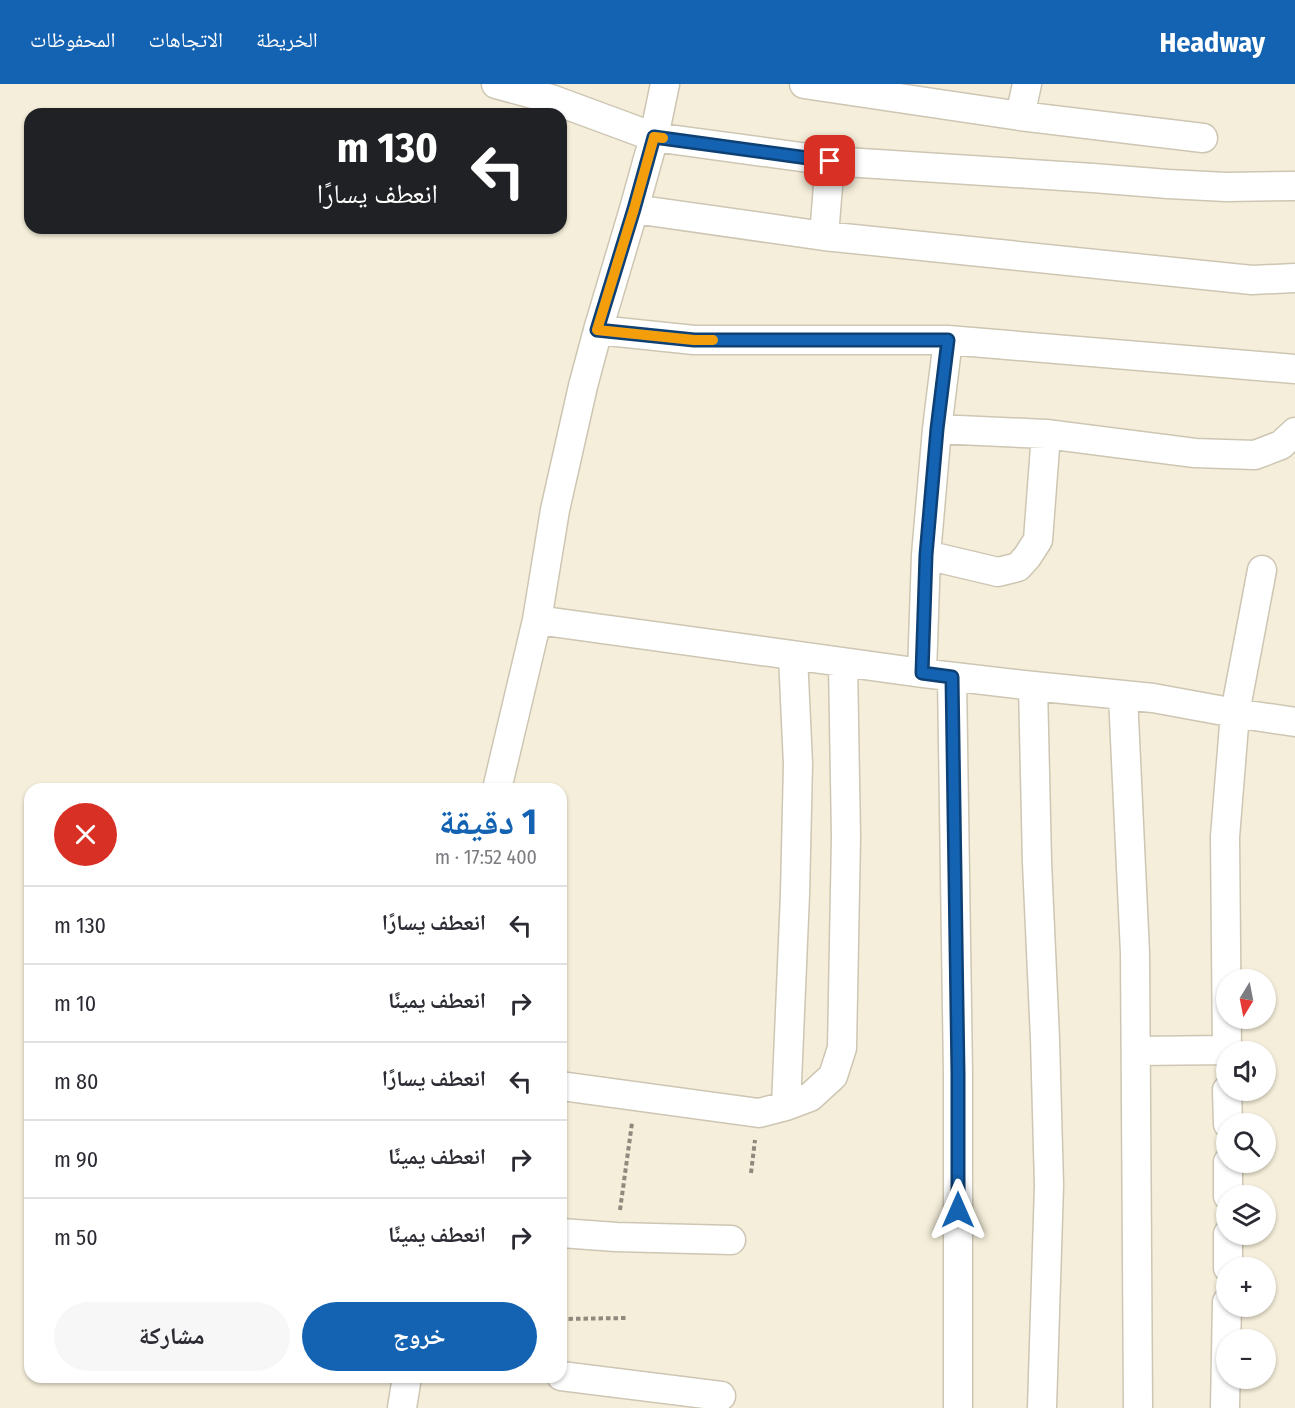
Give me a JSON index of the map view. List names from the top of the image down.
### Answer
{
  "north": "bottom",
  "page": {
    "header": "Headway",
    "nav": ["الخريطة", "الاتجاهات", "المحفوظات"],
    "turn": ["130 m", "انعطف يسارًا"],
    "heading": ["1 دقيقة", "400 m · 17:52"],
    "list": [
      {
        "name": "انعطف يسارًا",
        "value": "130 m"
      },
      {
        "name": "انعطف يمينًا",
        "value": "10 m"
      },
      {
        "name": "انعطف يسارًا",
        "value": "80 m"
      },
      {
        "name": "انعطف يمينًا",
        "value": "90 m"
      },
      {
        "name": "انعطف يمينًا",
        "value": "50 m"
      }
    ],
    "map_buttons": ["+", "−"],
    "buttons": ["خروج", "مشاركة"]
  }
}
